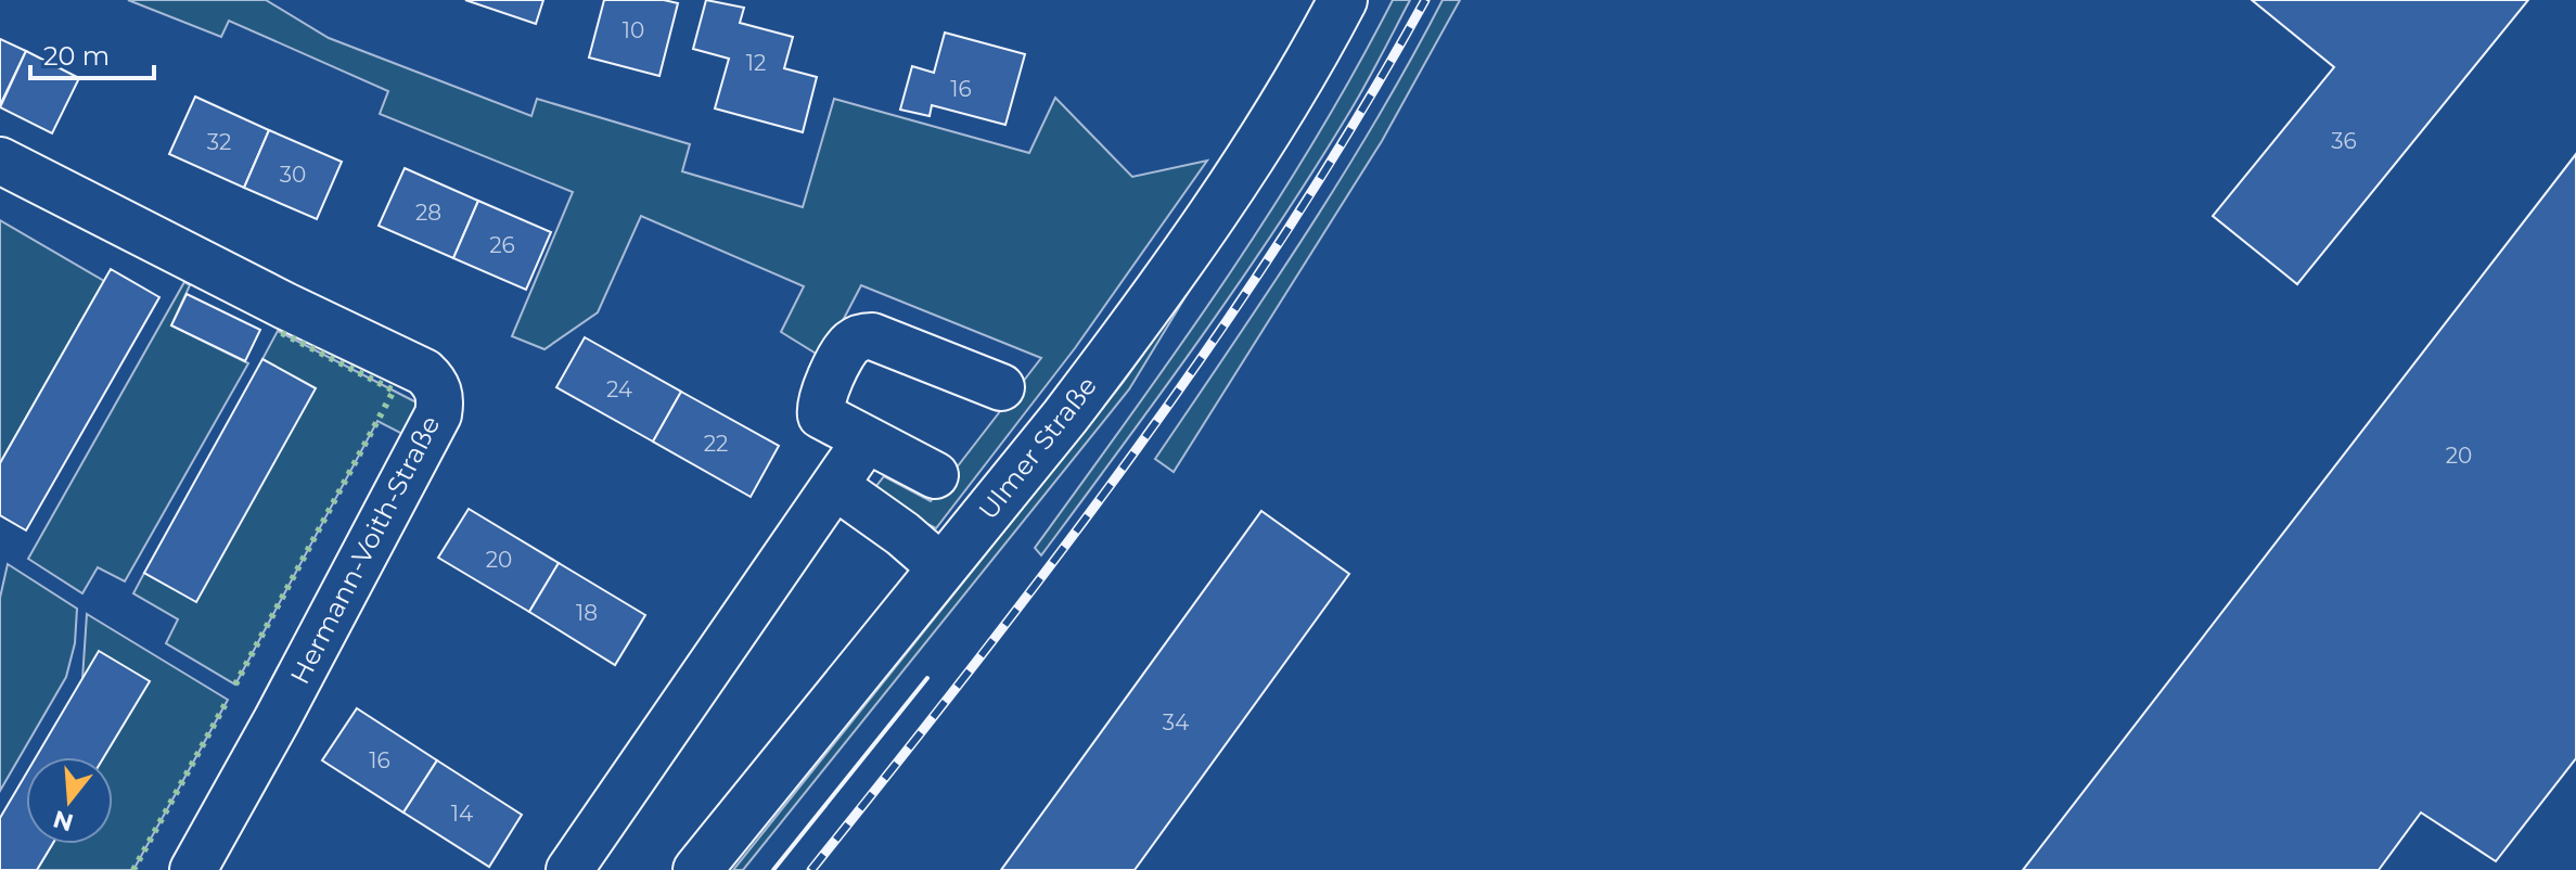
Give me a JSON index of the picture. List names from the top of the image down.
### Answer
{
  "streets": {
    "main road": ["Ulmer Straße"],
    "street": ["Hermann-Voith-Straße"]
  },
  "house_numbers": [
    "10",
    "12",
    "16",
    "36",
    "32",
    "30",
    "28",
    "26",
    "24",
    "22",
    "20",
    "20",
    "18",
    "34",
    "16",
    "14"
  ],
  "scale_bar": "20 m",
  "north": "bottom"
}
